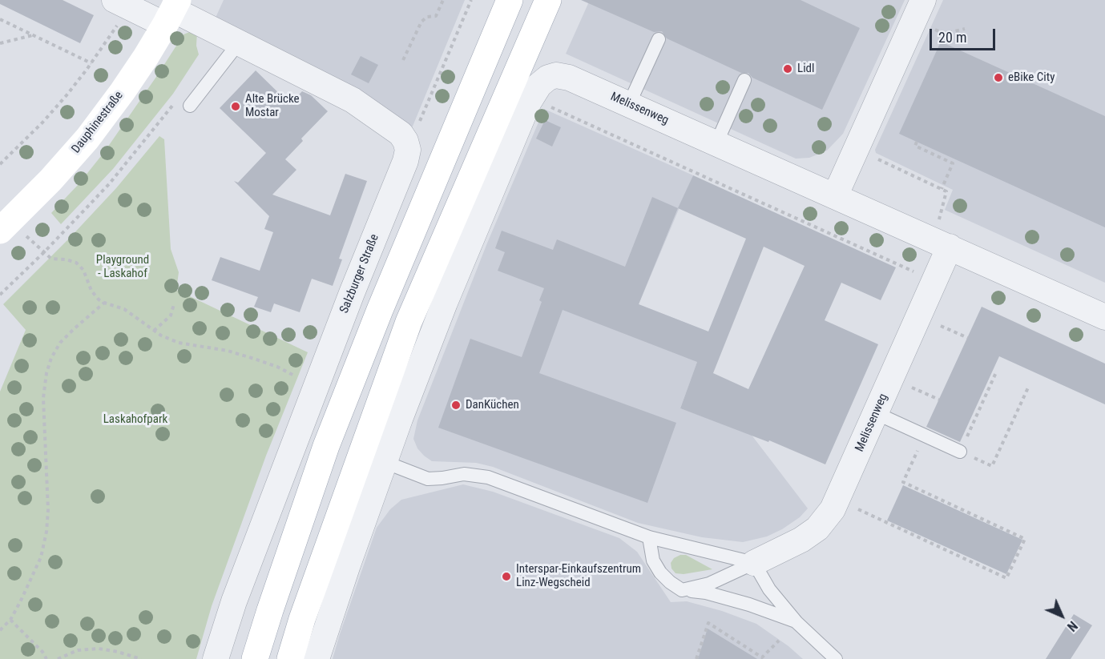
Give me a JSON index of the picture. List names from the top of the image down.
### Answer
{
  "streets": {
    "main road": ["Dauphinestraße"],
    "street": ["Melissenweg", "Salzburger Straße"]
  },
  "parks": ["Playground - Laskahof", "Laskahofpark"],
  "places": [
    "Lidl",
    "eBike City",
    "Alte Brücke Mostar",
    "DanKüchen",
    "Interspar-Einkaufszentrum Linz-Wegscheid"
  ],
  "scale_bar": "20 m",
  "north": "bottom right"
}
